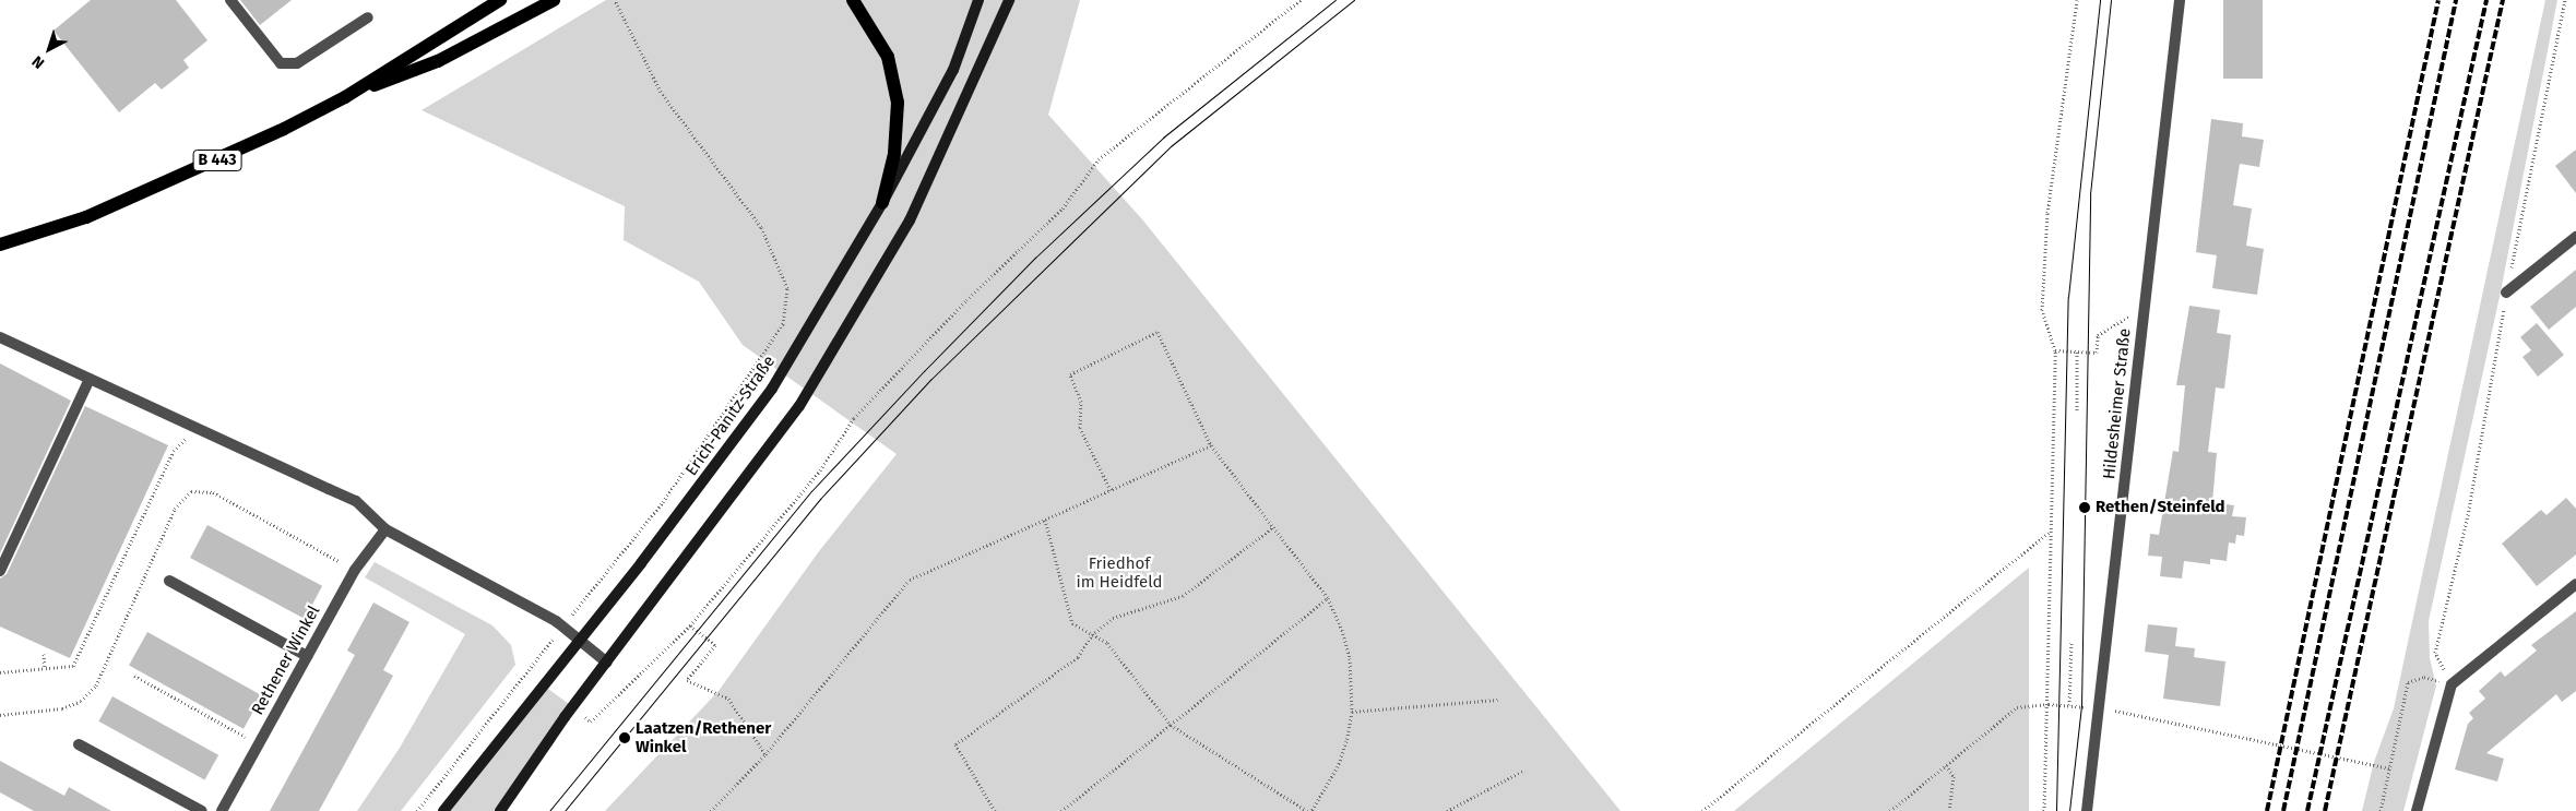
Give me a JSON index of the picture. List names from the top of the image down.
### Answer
{
  "streets": {
    "main road": ["B 443", "Erich-Panitz-Straße"],
    "street": ["Hildesheimer Straße", "Rethener Winkel"]
  },
  "parks": ["Friedhof im Heidfeld"],
  "places": ["Rethen/Steinfeld", "Laatzen/Rethener Winkel"],
  "north": "bottom left"
}
